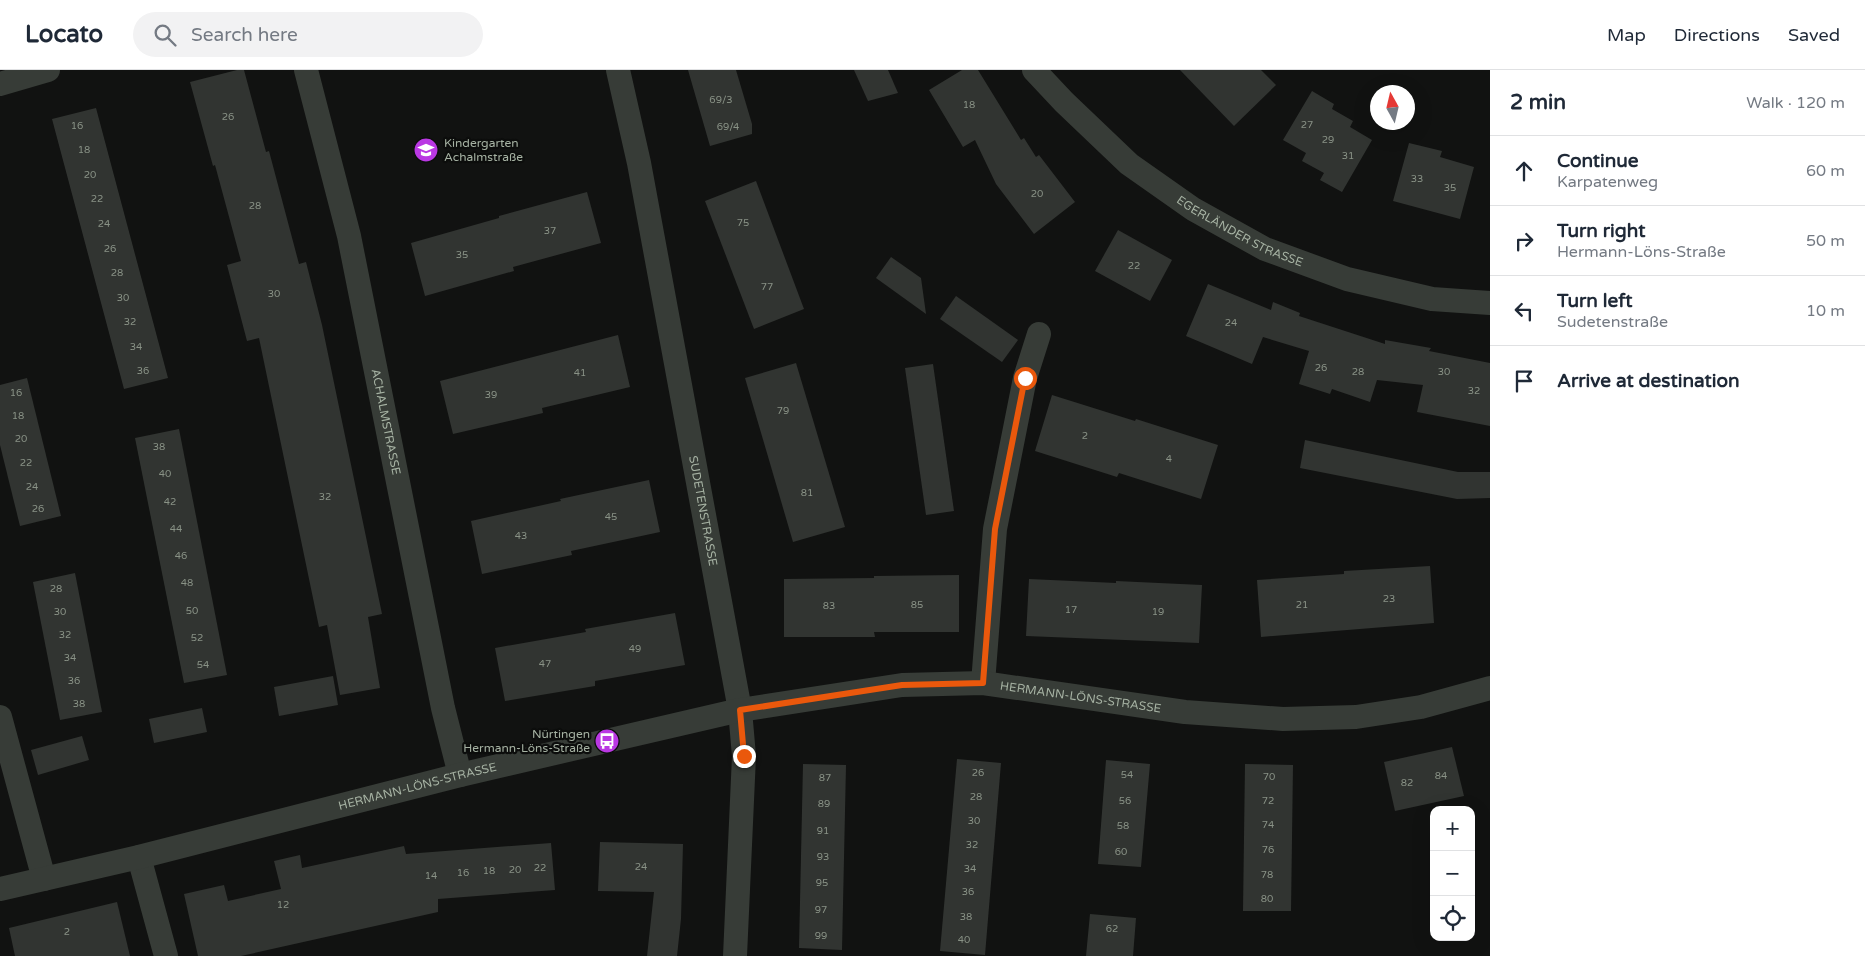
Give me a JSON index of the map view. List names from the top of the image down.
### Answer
{
  "streets": {
    "street": [
      "EGERLÄNDER STRASSE",
      "ACHALMSTRASSE",
      "SUDETENSTRASSE",
      "HERMANN-LÖNS-STRASSE"
    ]
  },
  "crossings": [
    ["ACHALMSTRASSE", "HERMANN-LÖNS-STRASSE"],
    ["SUDETENSTRASSE", "HERMANN-LÖNS-STRASSE"]
  ],
  "places": {
    "school or university": ["Kindergarten Achalmstraße"],
    "bus stop": ["Nürtingen Hermann-Löns-Straße"]
  },
  "house_numbers": [
    "69/3",
    "18",
    "26",
    "27",
    "16",
    "69/4",
    "29",
    "18",
    "31",
    "20",
    "33",
    "35",
    "20",
    "22",
    "28",
    "75",
    "24",
    "37",
    "26",
    "35",
    "22",
    "28",
    "77",
    "30",
    "30",
    "32",
    "24",
    "34",
    "26",
    "36",
    "28",
    "30",
    "41",
    "32",
    "16",
    "39",
    "79",
    "18",
    "2",
    "20",
    "38",
    "4",
    "22",
    "40",
    "24",
    "81",
    "32",
    "42",
    "26",
    "45",
    "44",
    "43",
    "46",
    "48",
    "28",
    "23",
    "85",
    "21",
    "83",
    "17",
    "50",
    "30",
    "19",
    "32",
    "52",
    "49",
    "34",
    "47",
    "54",
    "36",
    "38",
    "26",
    "54",
    "84",
    "70",
    "87",
    "82",
    "28",
    "56",
    "72",
    "89",
    "30",
    "74",
    "58",
    "91",
    "32",
    "76",
    "60",
    "93",
    "24",
    "22",
    "34",
    "20",
    "18",
    "16",
    "78",
    "14",
    "95",
    "36",
    "80",
    "12",
    "97",
    "38",
    "62",
    "2",
    "99",
    "40"
  ],
  "north": "top",
  "page": {
    "header": "Locato",
    "search": "Search here",
    "nav": ["Map", "Directions", "Saved"],
    "heading": ["2 min", "Walk · 120 m"],
    "list": [
      ["Continue", "Karpatenweg", "60 m"],
      ["Turn right", "Hermann-Löns-Straße", "50 m"],
      ["Turn left", "Sudetenstraße", "10 m"],
      "Arrive at destination"
    ],
    "map_buttons": ["+", "−"]
  }
}
